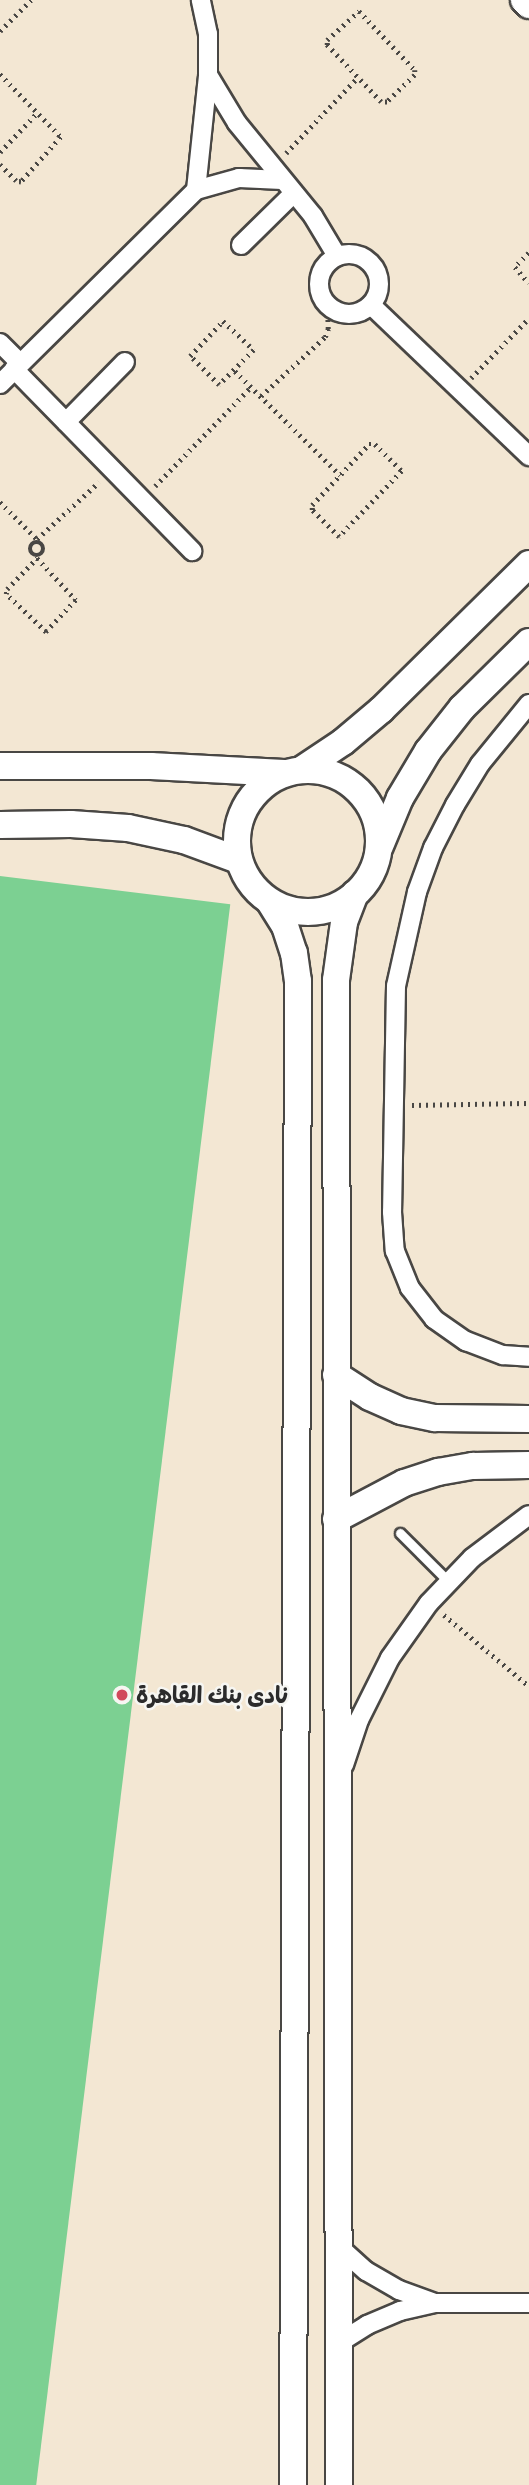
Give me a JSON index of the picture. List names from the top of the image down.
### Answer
{
  "places": ["نادى بنك القاهرة"]
}
